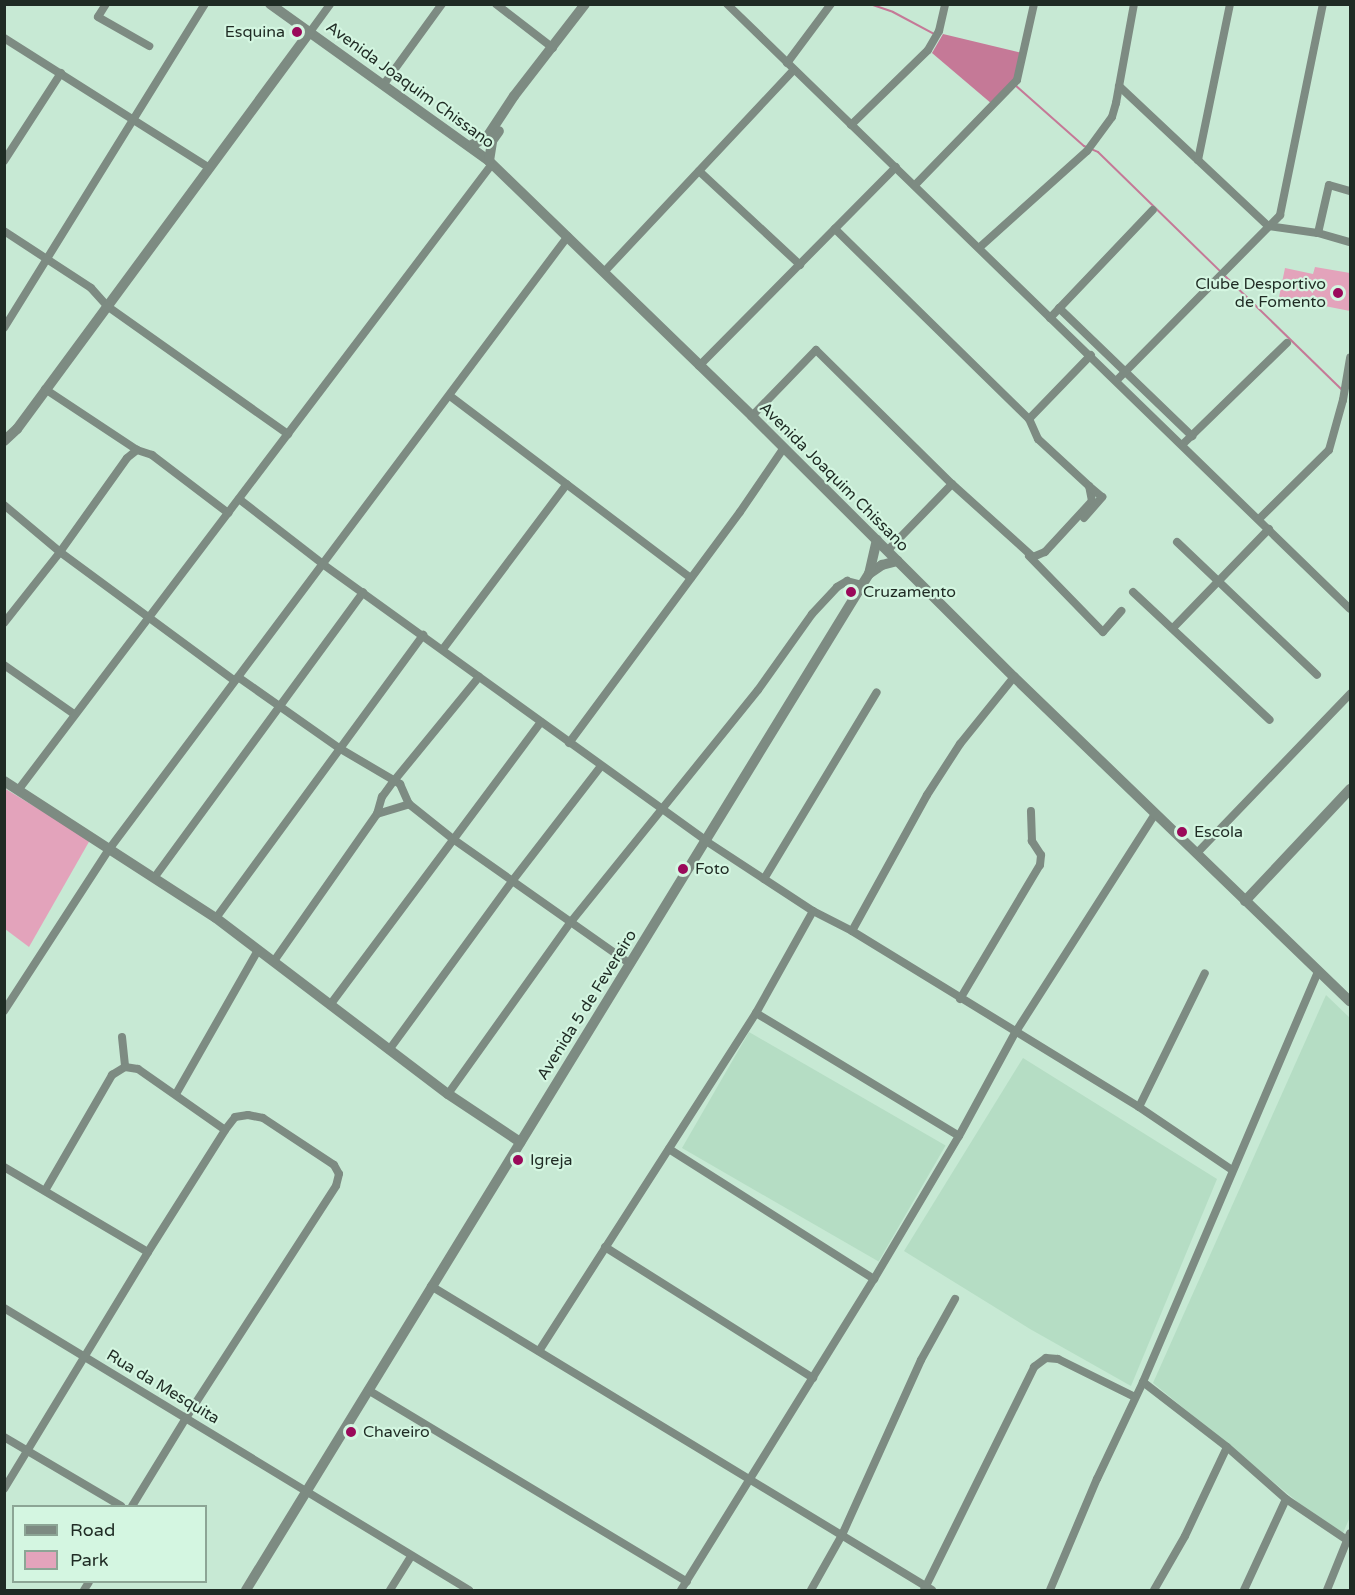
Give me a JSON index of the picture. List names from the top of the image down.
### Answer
{
  "streets": {
    "street": ["Avenida Joaquim Chissano", "Avenida 5 de Fevereiro", "Rua da Mesquita"]
  },
  "crossings": [
    ["Avenida 5 de Fevereiro", "Rua da Mesquita"]
  ],
  "places": [
    "Esquina",
    "Clube Desportivo de Fomento",
    "Cruzamento",
    "Escola",
    "Foto",
    "Igreja",
    "Chaveiro"
  ],
  "legend": ["Road", "Park"]
}
